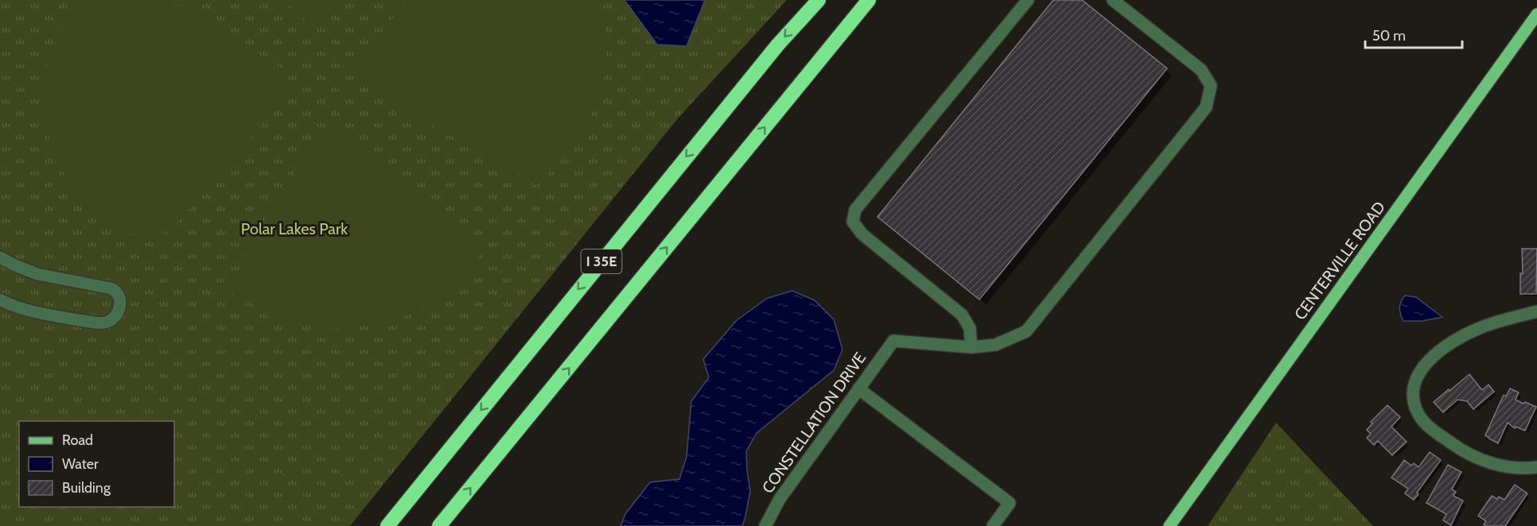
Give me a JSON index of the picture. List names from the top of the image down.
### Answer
{
  "streets": {
    "highway": ["I 35E"],
    "main road": ["CENTERVILLE ROAD"],
    "street": ["CONSTELLATION DRIVE"]
  },
  "parks": ["Polar Lakes Park"],
  "legend": ["Road", "Water", "Building"],
  "scale_bar": "50 m"
}
